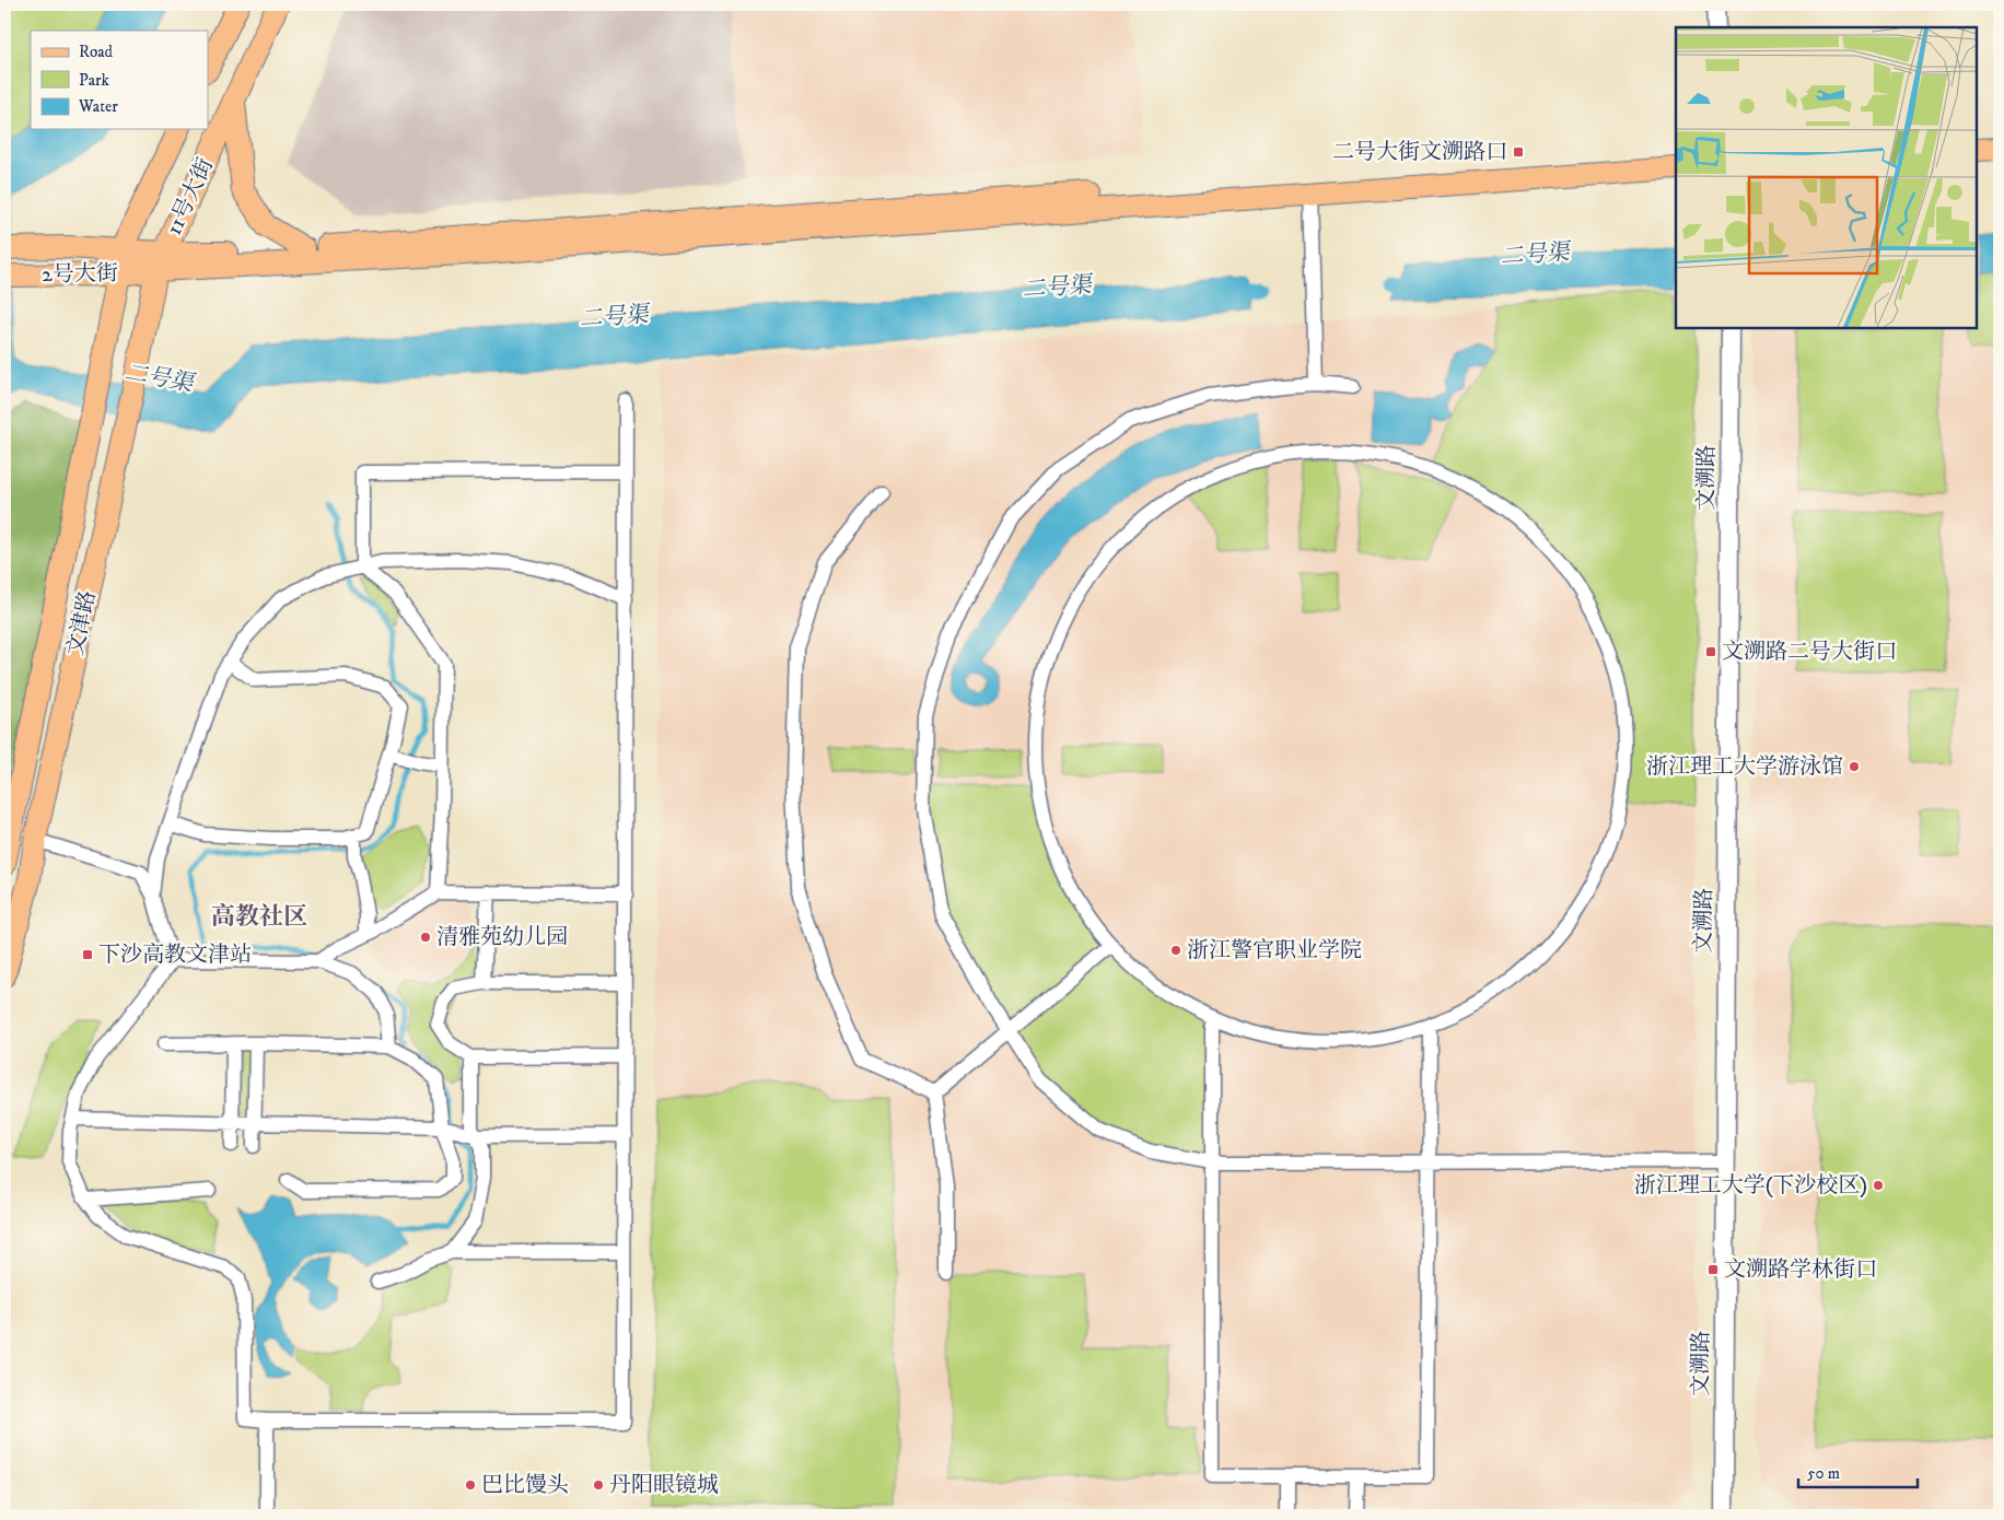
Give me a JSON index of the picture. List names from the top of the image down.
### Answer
{
  "streets": {
    "main road": ["11号大街", "2号大街", "文津路"],
    "street": ["文溯路"]
  },
  "crossings": [
    ["11号大街", "2号大街"],
    ["11号大街", "文津路"],
    ["2号大街", "文津路"]
  ],
  "districts": ["高教社区"],
  "water": ["二号渠"],
  "places": {
    "transit": [
      "二号大街文溯路口",
      "文溯路二号大街口",
      "下沙高教文津站",
      "文溯路学林街口"
    ],
    "other": [
      "浙江理工大学游泳馆",
      "清雅苑幼儿园",
      "浙江警官职业学院",
      "浙江理工大学(下沙校区)",
      "巴比馒头",
      "丹阳眼镜城"
    ]
  },
  "legend": ["Road", "Park", "Water"],
  "scale_bar": "50 m"
}
